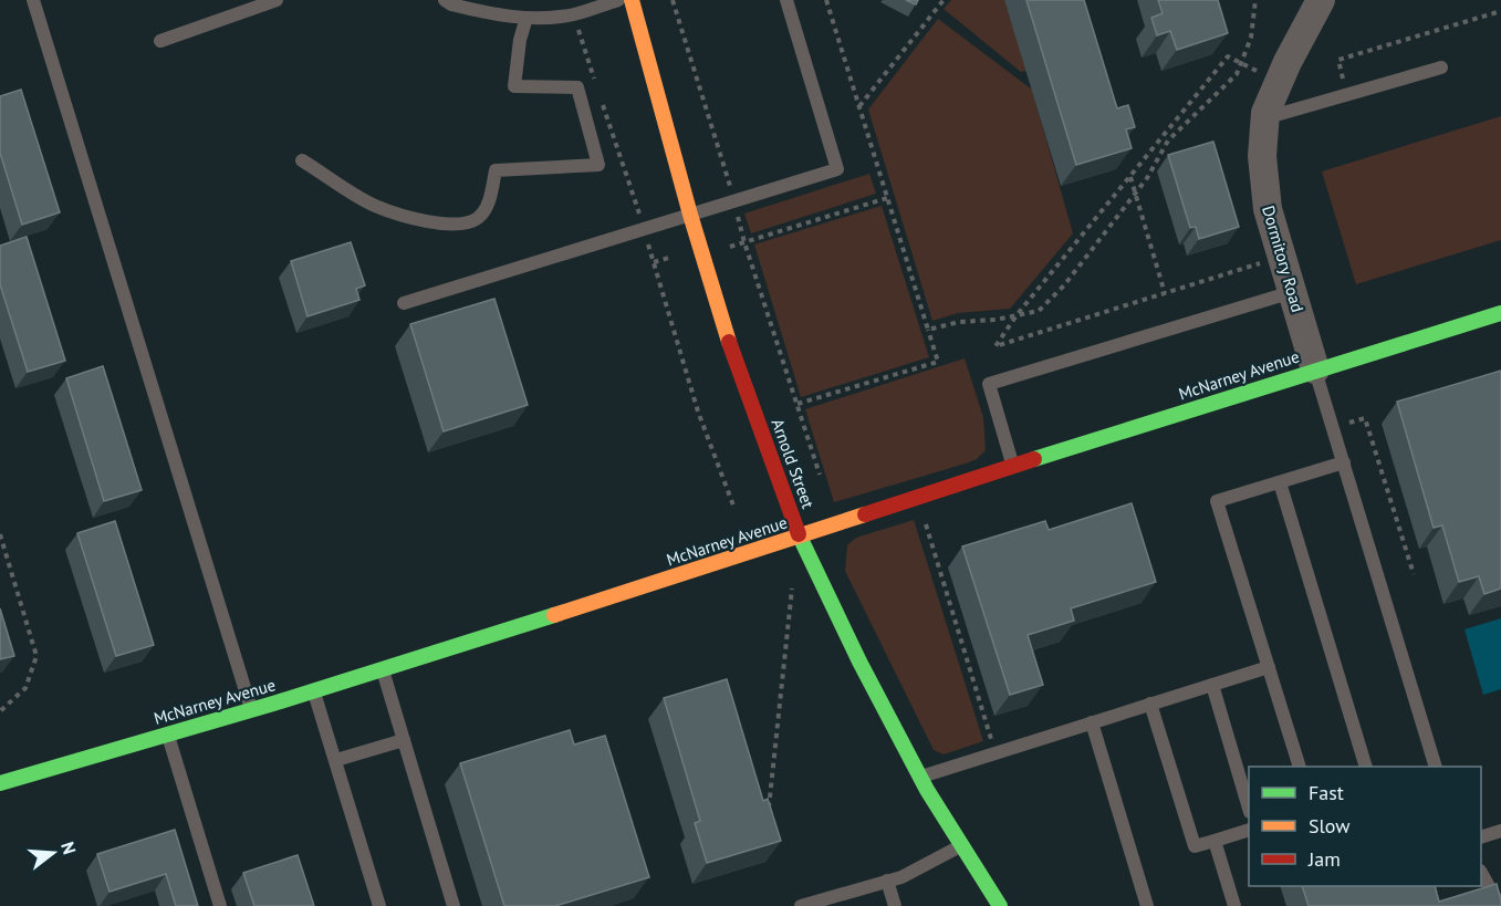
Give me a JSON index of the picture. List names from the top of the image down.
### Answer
{
  "streets": {
    "street": ["Dormitory Road", "McNarney Avenue", "Arnold Street"]
  },
  "crossings": [
    ["Dormitory Road", "McNarney Avenue"],
    ["McNarney Avenue", "Arnold Street"]
  ],
  "legend": ["Fast", "Slow", "Jam"],
  "north": "right"
}
